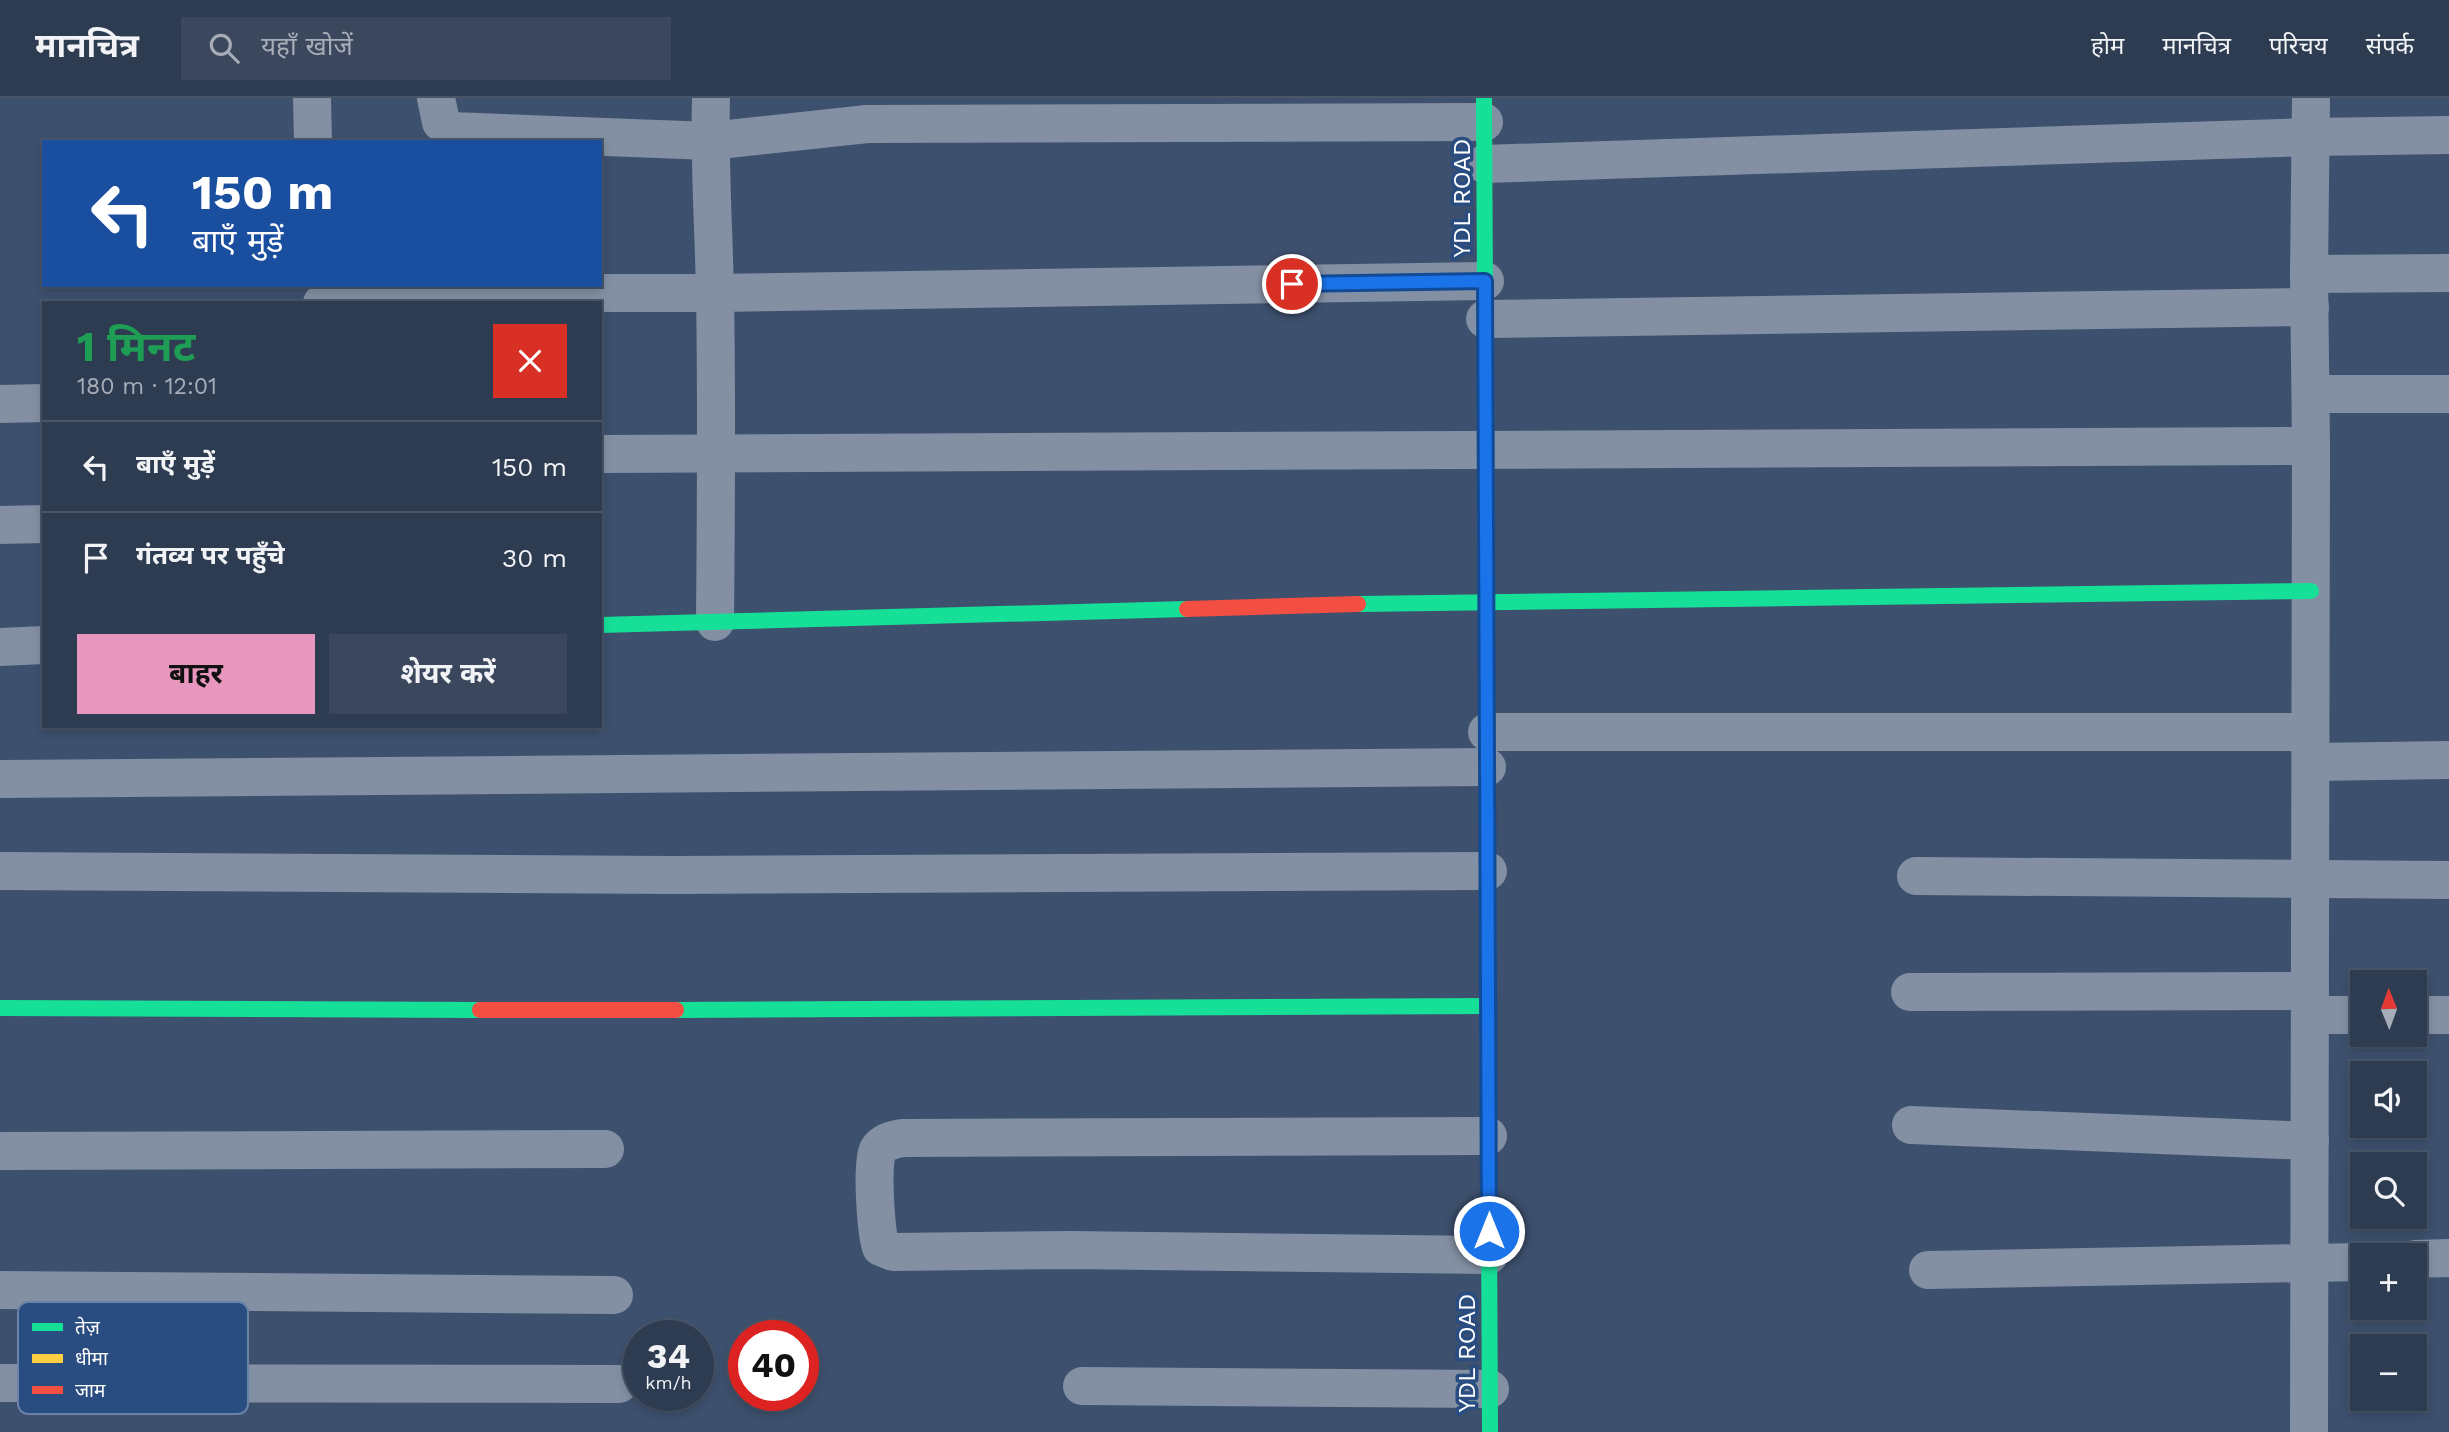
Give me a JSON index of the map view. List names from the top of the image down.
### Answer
{
  "streets": {
    "street": ["YDL ROAD"]
  },
  "legend": ["तेज़", "धीमा", "जाम"],
  "north": "top",
  "page": {
    "header": "मानचित्र",
    "search": "यहाँ खोजें",
    "nav": [
      "होम",
      "मानचित्र",
      "परिचय",
      "संपर्क"
    ],
    "turn": ["150 m", "बाएँ मुड़ें"],
    "heading": ["1 मिनट", "180 m · 12:01"],
    "list": [
      {
        "name": "बाएँ मुड़ें",
        "value": "150 m"
      },
      {
        "name": "गंतव्य पर पहुँचे",
        "value": "30 m"
      }
    ],
    "buttons": ["बाहर", "शेयर करें"],
    "map_buttons": ["+", "−"],
    "speed": "34 km/h",
    "limit": "40"
  }
}
